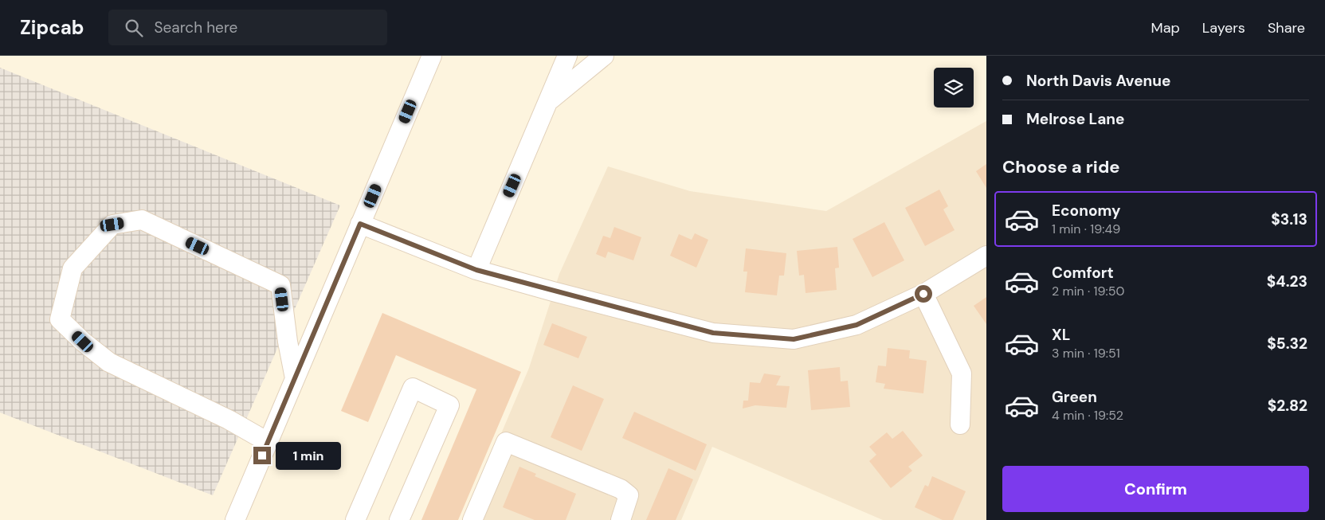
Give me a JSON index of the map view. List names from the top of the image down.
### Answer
{
  "page": {
    "header": "Zipcab",
    "search": "Search here",
    "nav": ["Map", "Layers", "Share"],
    "banner": ["North Davis Avenue", "Melrose Lane"],
    "heading": "Choose a ride",
    "list": [
      {
        "name": "Economy",
        "note": "1 min · 19:49",
        "value": "$3.13"
      },
      {
        "name": "Comfort",
        "note": "2 min · 19:50",
        "value": "$4.23"
      },
      {
        "name": "XL",
        "note": "3 min · 19:51",
        "value": "$5.32"
      },
      {
        "name": "Green",
        "note": "4 min · 19:52",
        "value": "$2.82"
      }
    ],
    "bubble": "1 min",
    "buttons": "Confirm"
  }
}
